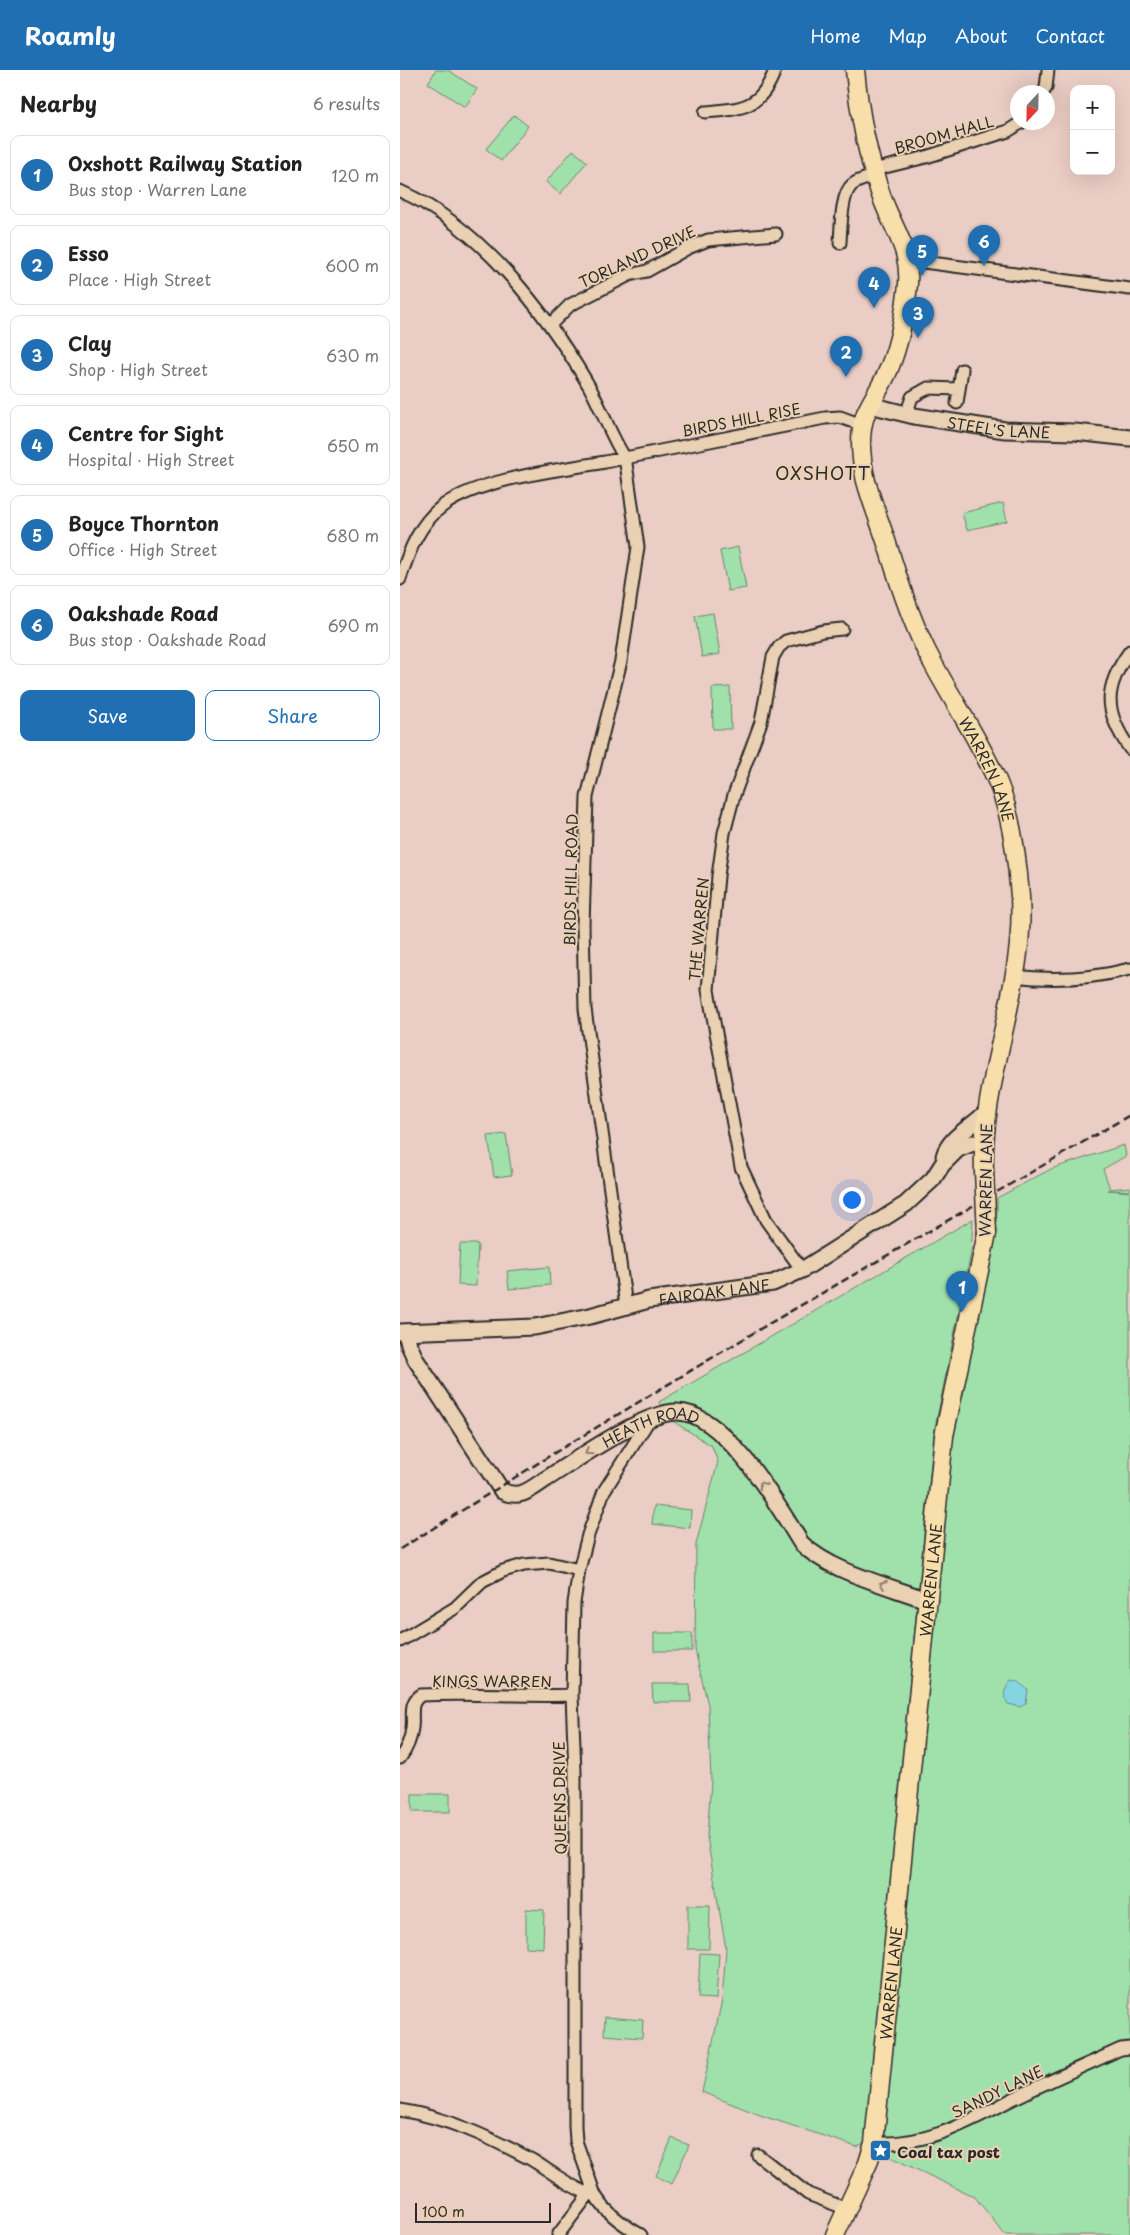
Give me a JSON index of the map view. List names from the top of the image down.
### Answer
{
  "streets": {
    "main road": [
      "STEEL'S LANE",
      "WARREN LANE",
      "FAIROAK LANE",
      "HEATH ROAD"
    ],
    "street": [
      "BROOM HALL",
      "TORLAND DRIVE",
      "BIRDS HILL RISE",
      "BIRDS HILL ROAD",
      "THE WARREN",
      "KINGS WARREN",
      "QUEENS DRIVE",
      "SANDY LANE"
    ]
  },
  "crossings": [
    ["TORLAND DRIVE", "BIRDS HILL ROAD"],
    ["BIRDS HILL RISE", "WARREN LANE"],
    ["BIRDS HILL RISE", "BIRDS HILL ROAD"],
    ["WARREN LANE", "FAIROAK LANE"],
    ["WARREN LANE", "HEATH ROAD"],
    ["WARREN LANE", "SANDY LANE"],
    ["BIRDS HILL ROAD", "FAIROAK LANE"],
    ["THE WARREN", "FAIROAK LANE"],
    ["FAIROAK LANE", "HEATH ROAD"],
    ["HEATH ROAD", "QUEENS DRIVE"],
    ["KINGS WARREN", "QUEENS DRIVE"]
  ],
  "one_way": ["HEATH ROAD"],
  "districts": ["OXSHOTT"],
  "places": {
    "place": ["Coal tax post"]
  },
  "scale_bar": "100 m",
  "north": "bottom",
  "page": {
    "header": "Roamly",
    "nav": [
      "Home",
      "Map",
      "About",
      "Contact"
    ],
    "heading": ["Nearby", "6 results"],
    "map_buttons": ["+", "−"],
    "list": [
      {
        "mark": "1",
        "name": "Oxshott Railway Station",
        "note": "Bus stop · Warren Lane",
        "value": "120 m"
      },
      {
        "mark": "2",
        "name": "Esso",
        "note": "Place · High Street",
        "value": "600 m"
      },
      {
        "mark": "3",
        "name": "Clay",
        "note": "Shop · High Street",
        "value": "630 m"
      },
      {
        "mark": "4",
        "name": "Centre for Sight",
        "note": "Hospital · High Street",
        "value": "650 m"
      },
      {
        "mark": "5",
        "name": "Boyce Thornton",
        "note": "Office · High Street",
        "value": "680 m"
      },
      {
        "mark": "6",
        "name": "Oakshade Road",
        "note": "Bus stop · Oakshade Road",
        "value": "690 m"
      }
    ],
    "pins": [
      "6",
      "5",
      "4",
      "3",
      "2",
      "1"
    ],
    "buttons": ["Save", "Share"],
    "scale": "100 m"
  }
}
